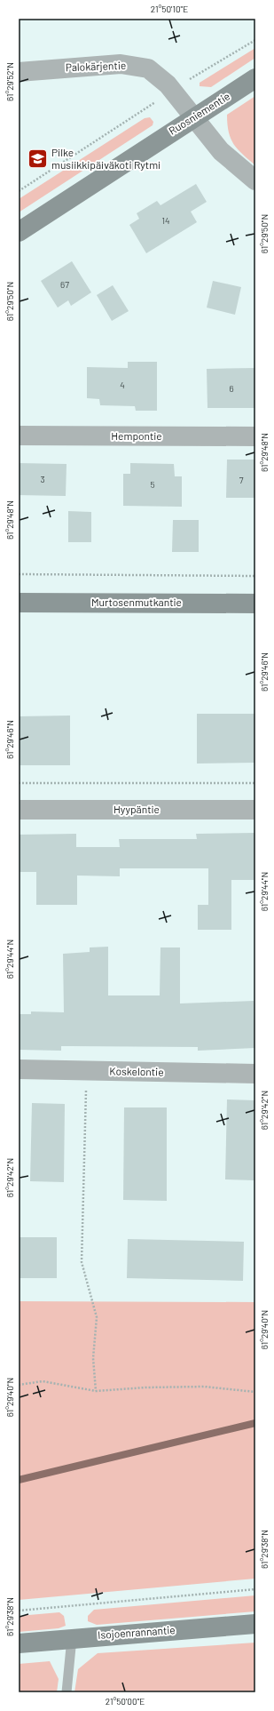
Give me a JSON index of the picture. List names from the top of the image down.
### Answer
{
  "streets": {
    "street": [
      "Palokärjentie",
      "Ruosniementie",
      "Hempontie",
      "Murtosenmutkantie",
      "Hyypäntie",
      "Koskelontie",
      "Isojoenrannantie"
    ]
  },
  "crossings": [
    ["Palokärjentie", "Ruosniementie"]
  ],
  "places": {
    "school or university": ["Pilke musiikkipäiväkoti Rytmi"]
  },
  "house_numbers": [
    "14",
    "67",
    "4",
    "6",
    "3",
    "7",
    "5"
  ],
  "coordinates": [
    "21°50'10\"E",
    "61°29'52\"N",
    "61°29'50\"N",
    "61°29'48\"N",
    "61°29'46\"N",
    "61°29'44\"N",
    "61°29'42\"N",
    "61°29'40\"N",
    "61°29'38\"N",
    "21°50'00\"E"
  ]
}
